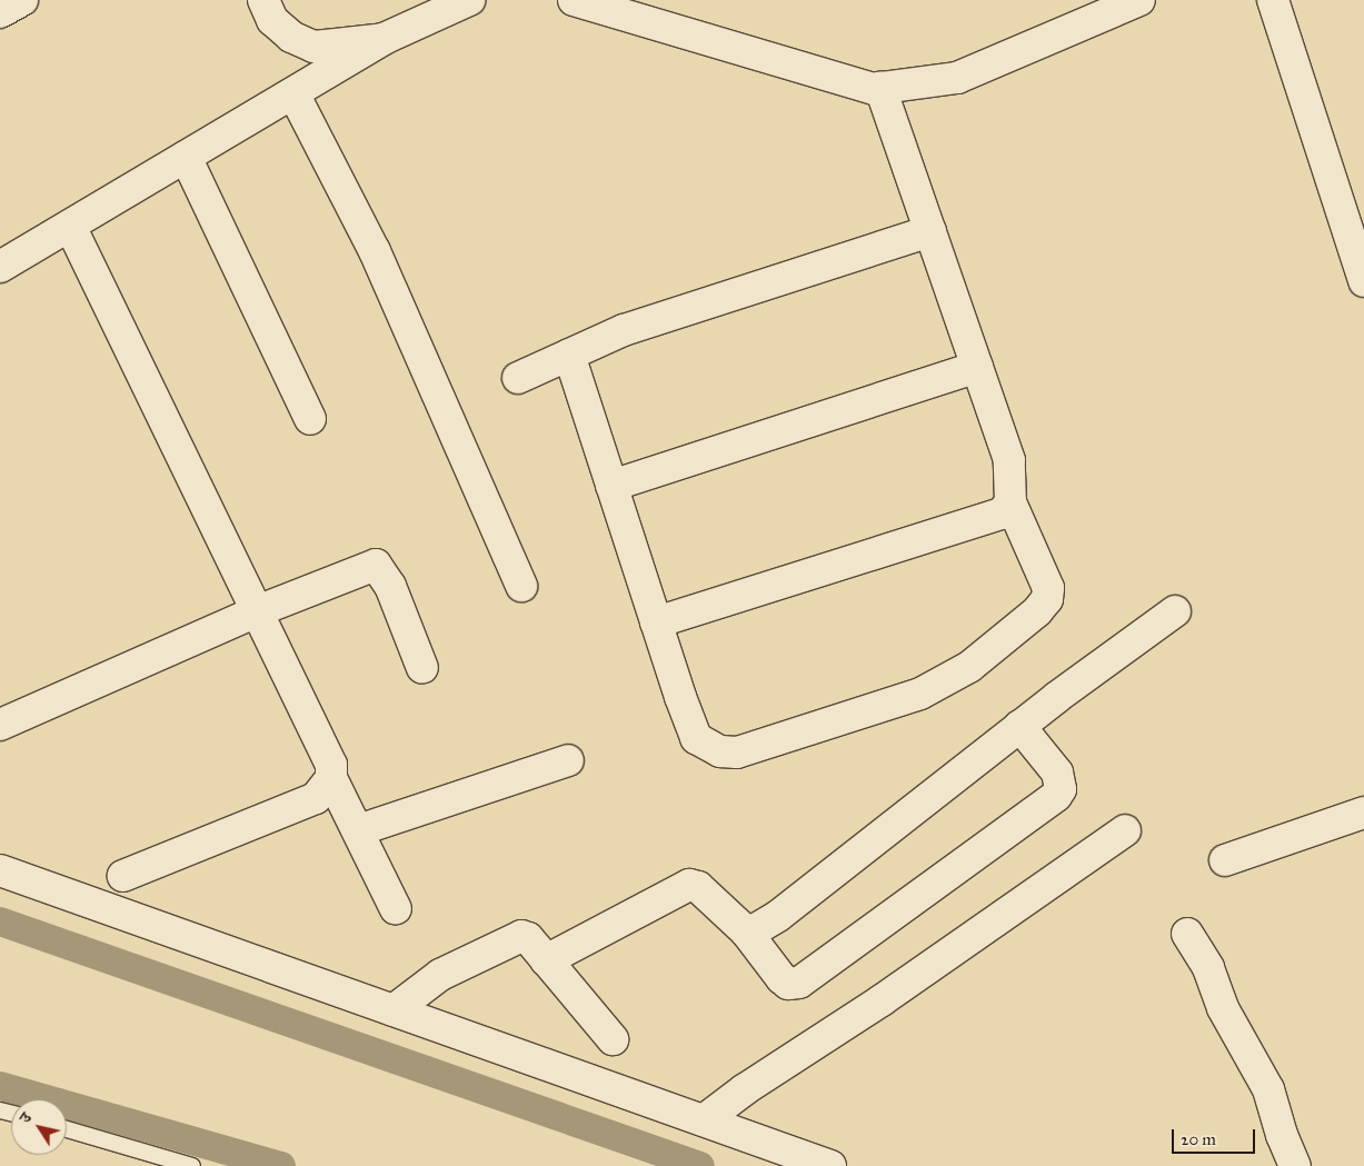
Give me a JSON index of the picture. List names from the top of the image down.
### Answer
{
  "scale_bar": "20 m",
  "north": "top left"
}
